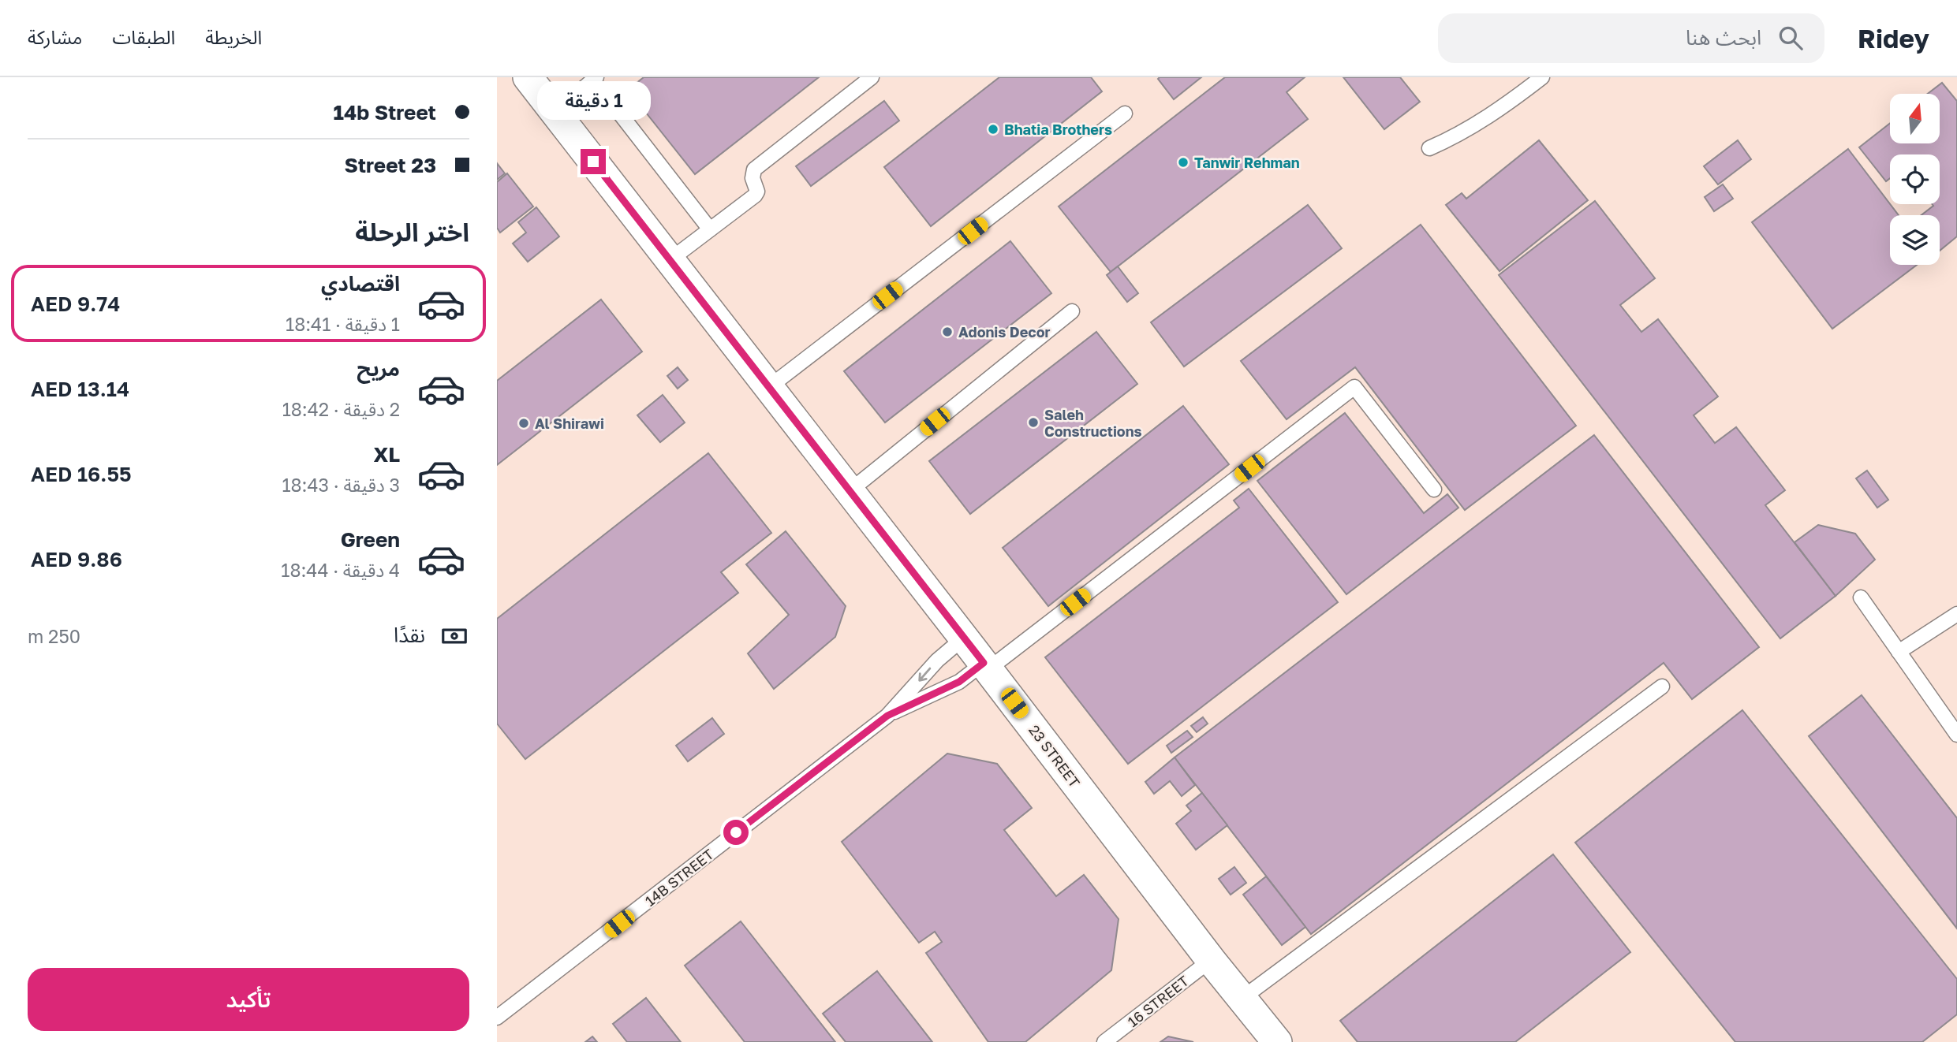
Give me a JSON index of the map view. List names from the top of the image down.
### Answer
{
  "streets": {
    "street": ["23 STREET"],
    "lane": ["14B STREET", "16 STREET"]
  },
  "crossings": [
    ["23 STREET", "14B STREET"],
    ["23 STREET", "16 STREET"]
  ],
  "places": [
    "Bhatia Brothers",
    "Tanwir Rehman",
    "Adonis Decor",
    "Saleh Constructions",
    "Al Shirawi"
  ],
  "north": "top",
  "page": {
    "header": "Ridey",
    "search": "ابحث هنا",
    "nav": ["الخريطة", "الطبقات", "مشاركة"],
    "banner": ["14b Street", "23 Street"],
    "bubble": "1 دقيقة",
    "heading": "اختر الرحلة",
    "list": [
      {
        "name": "اقتصادي",
        "note": "1 دقيقة · 18:41",
        "value": "AED 9.74"
      },
      {
        "name": "مريح",
        "note": "2 دقيقة · 18:42",
        "value": "AED 13.14"
      },
      {
        "name": "XL",
        "note": "3 دقيقة · 18:43",
        "value": "AED 16.55"
      },
      {
        "name": "Green",
        "note": "4 دقيقة · 18:44",
        "value": "AED 9.86"
      }
    ],
    "pay": ["نقدًا", "250 m"],
    "buttons": "تأكيد"
  }
}
